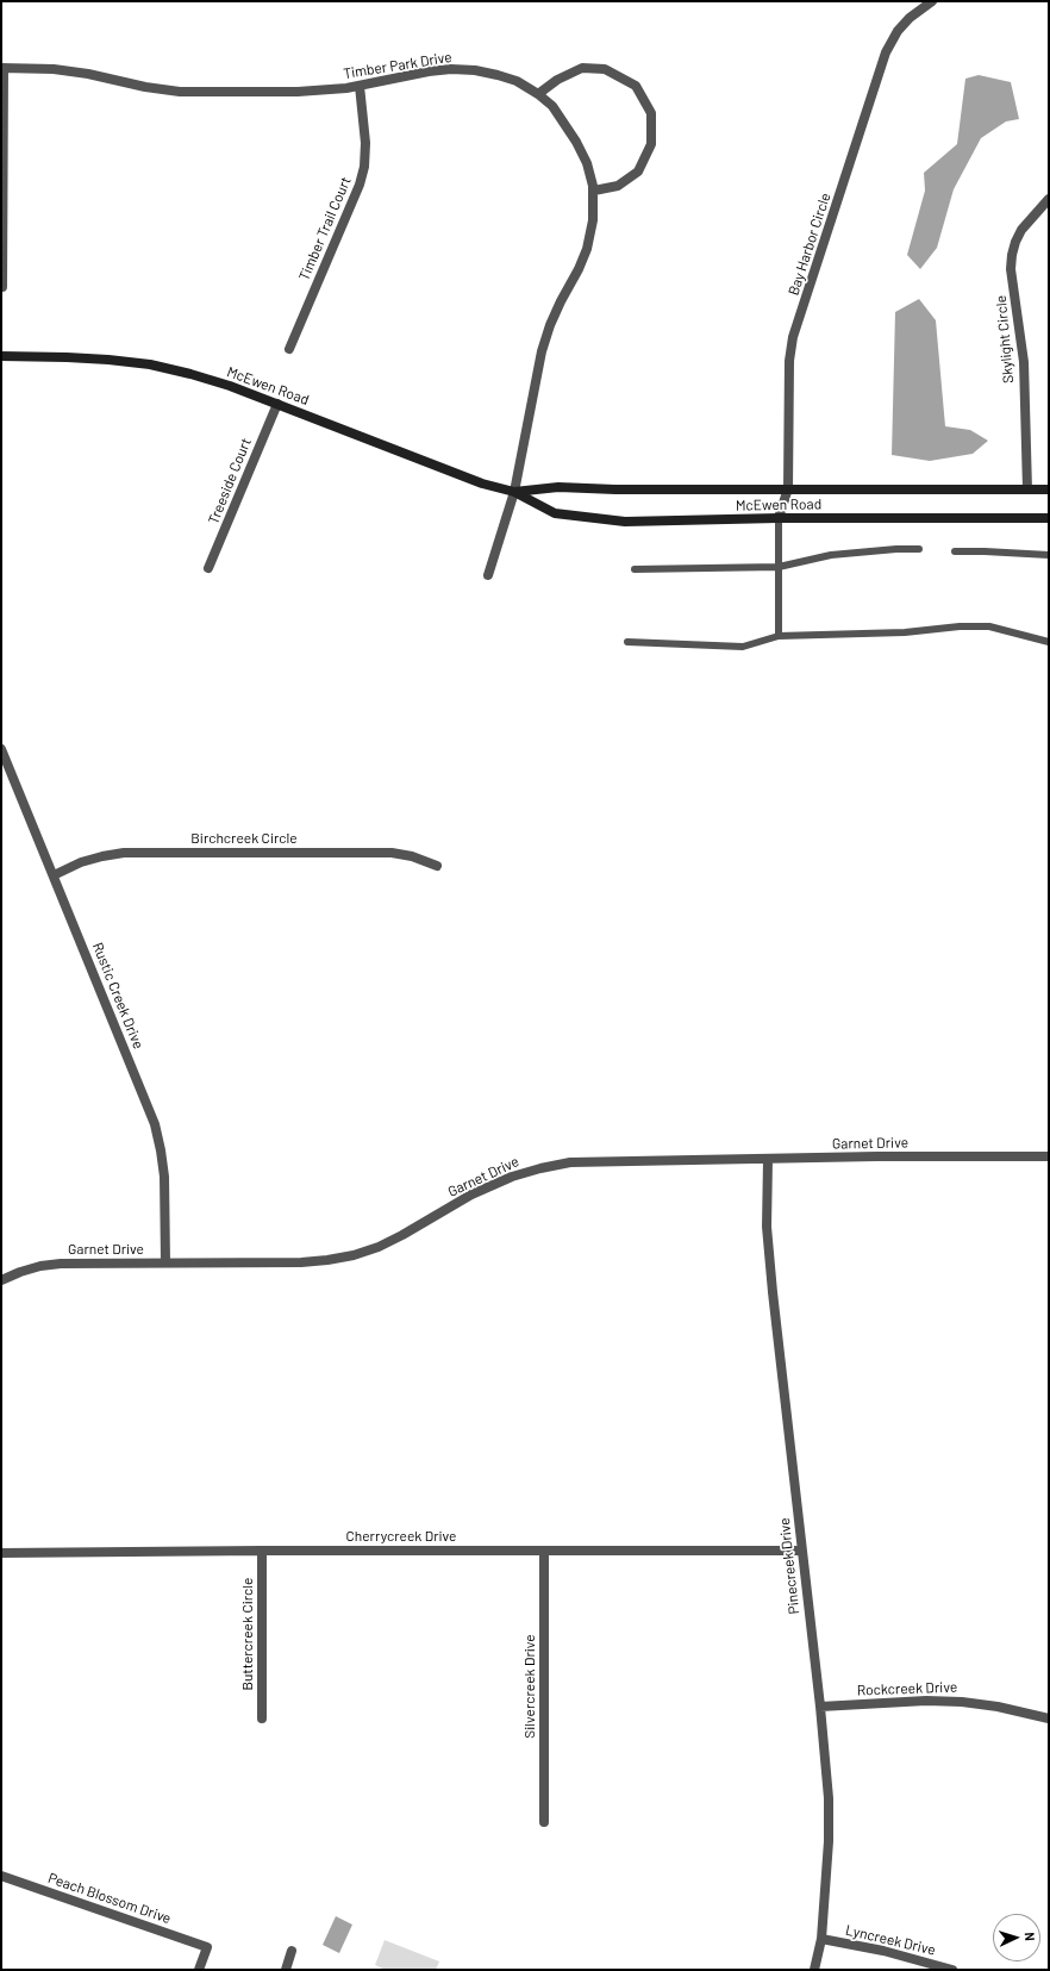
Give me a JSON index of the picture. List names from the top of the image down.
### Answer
{
  "streets": {
    "street": [
      "Timber Park Drive",
      "Timber Trail Court",
      "Bay Harbor Circle",
      "Skylight Circle",
      "McEwen Road",
      "Treeside Court",
      "Birchcreek Circle",
      "Rustic Creek Drive",
      "Garnet Drive",
      "Cherrycreek Drive",
      "Pinecreek Drive",
      "Buttercreek Circle",
      "Silvercreek Drive",
      "Rockcreek Drive",
      "Peach Blossom Drive",
      "Lyncreek Drive"
    ]
  },
  "crossings": [
    ["Timber Park Drive", "Timber Trail Court"],
    ["Timber Park Drive", "McEwen Road"],
    ["Bay Harbor Circle", "McEwen Road"],
    ["Skylight Circle", "McEwen Road"],
    ["McEwen Road", "Treeside Court"],
    ["Birchcreek Circle", "Rustic Creek Drive"],
    ["Rustic Creek Drive", "Garnet Drive"],
    ["Garnet Drive", "Pinecreek Drive"],
    ["Cherrycreek Drive", "Pinecreek Drive"],
    ["Cherrycreek Drive", "Buttercreek Circle"],
    ["Cherrycreek Drive", "Silvercreek Drive"],
    ["Pinecreek Drive", "Rockcreek Drive"],
    ["Pinecreek Drive", "Lyncreek Drive"]
  ],
  "north": "right"
}
